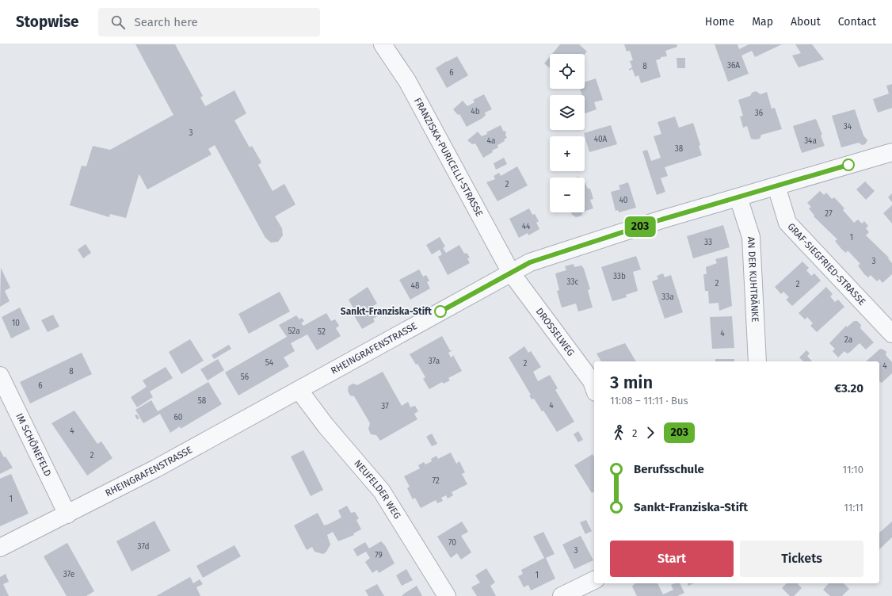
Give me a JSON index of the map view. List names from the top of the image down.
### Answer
{
  "streets": {
    "street": [
      "FRANZISKA-PURICELLI-STRASSE",
      "GRAF-SIEGFRIED-STRASSE",
      "AN DER KUHTRÄNKE",
      "DROSSELWEG",
      "RHEINGRAFENSTRASSE",
      "IM SCHÖNEFELD",
      "NEUFELDER WEG"
    ]
  },
  "crossings": [
    ["FRANZISKA-PURICELLI-STRASSE", "DROSSELWEG"],
    ["FRANZISKA-PURICELLI-STRASSE", "RHEINGRAFENSTRASSE"],
    ["GRAF-SIEGFRIED-STRASSE", "RHEINGRAFENSTRASSE"],
    ["AN DER KUHTRÄNKE", "RHEINGRAFENSTRASSE"],
    ["DROSSELWEG", "RHEINGRAFENSTRASSE"],
    ["RHEINGRAFENSTRASSE", "IM SCHÖNEFELD"],
    ["RHEINGRAFENSTRASSE", "NEUFELDER WEG"]
  ],
  "places": ["Sankt-Franziska-Stift"],
  "lines": ["bus line 203"],
  "house_numbers": [
    "36A",
    "8",
    "6",
    "4b",
    "36",
    "34",
    "3",
    "40A",
    "4a",
    "34a",
    "38",
    "2",
    "40",
    "27",
    "44",
    "1",
    "33",
    "3",
    "33b",
    "33c",
    "2",
    "2",
    "48",
    "33a",
    "10",
    "52a",
    "52",
    "4",
    "2a",
    "37a",
    "54",
    "2",
    "4",
    "8",
    "56",
    "6",
    "58",
    "4",
    "37",
    "60",
    "4",
    "2",
    "72",
    "1",
    "70",
    "37d",
    "3",
    "79",
    "37e",
    "1"
  ],
  "page": {
    "header": "Stopwise",
    "search": "Search here",
    "nav": [
      "Home",
      "Map",
      "About",
      "Contact"
    ],
    "on_map": "203",
    "map_buttons": ["+", "−"],
    "heading": ["3 min", "11:08 – 11:11 · Bus", "€3.20"],
    "legs": ["2", "203"],
    "list": [
      {
        "name": "Berufsschule",
        "value": "11:10"
      },
      {
        "name": "Sankt-Franziska-Stift",
        "value": "11:11"
      }
    ],
    "buttons": ["Start", "Tickets"]
  }
}
